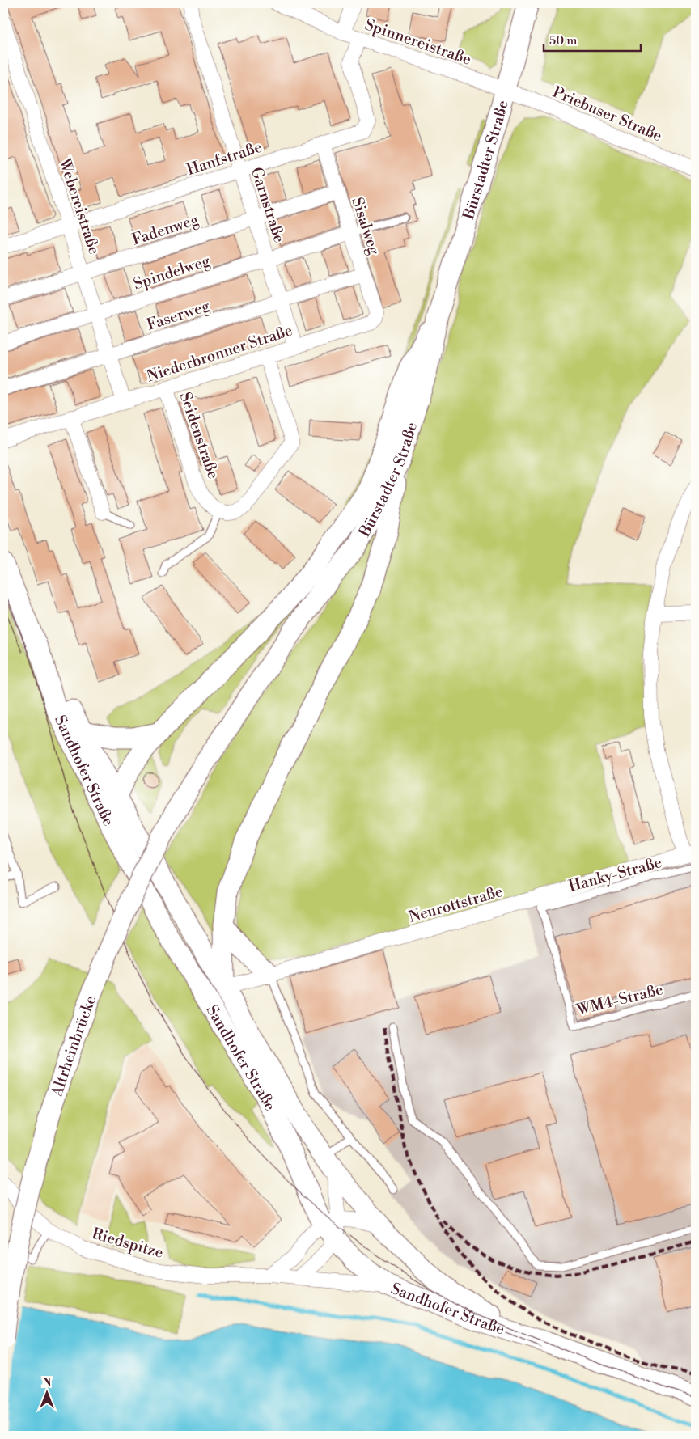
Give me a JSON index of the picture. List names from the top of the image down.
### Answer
{
  "streets": {
    "main road": ["Bürstadter Straße", "Sandhofer Straße", "Altrheinbrücke"],
    "street": [
      "Spinnereistraße",
      "Priebuser Straße",
      "Hanfstraße",
      "Garnstraße",
      "Webereistraße",
      "Sisalweg",
      "Fadenweg",
      "Spindelweg",
      "Faserweg",
      "Niederbronner Straße",
      "Seidenstraße",
      "Neurottstraße",
      "Riedspitze"
    ],
    "lane": ["Hanky-Straße", "WM4-Straße"]
  },
  "crossings": [
    ["Spinnereistraße", "Priebuser Straße"],
    ["Spinnereistraße", "Hanfstraße"],
    ["Spinnereistraße", "Bürstadter Straße"],
    ["Priebuser Straße", "Bürstadter Straße"],
    ["Hanfstraße", "Garnstraße"],
    ["Hanfstraße", "Webereistraße"],
    ["Hanfstraße", "Sisalweg"],
    ["Bürstadter Straße", "Altrheinbrücke"],
    ["Garnstraße", "Fadenweg"],
    ["Garnstraße", "Spindelweg"],
    ["Garnstraße", "Faserweg"],
    ["Garnstraße", "Niederbronner Straße"],
    ["Webereistraße", "Fadenweg"],
    ["Webereistraße", "Spindelweg"],
    ["Webereistraße", "Faserweg"],
    ["Webereistraße", "Niederbronner Straße"],
    ["Sisalweg", "Fadenweg"],
    ["Sisalweg", "Spindelweg"],
    ["Sisalweg", "Faserweg"],
    ["Sisalweg", "Niederbronner Straße"],
    ["Niederbronner Straße", "Seidenstraße"],
    ["Sandhofer Straße", "Neurottstraße"],
    ["Sandhofer Straße", "Riedspitze"],
    ["Hanky-Straße", "WM4-Straße"]
  ],
  "scale_bar": "50 m",
  "north": "top"
}
